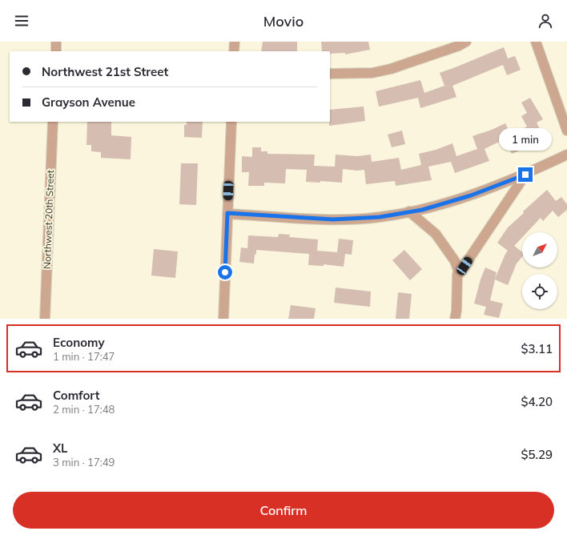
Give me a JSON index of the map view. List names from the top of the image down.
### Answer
{
  "streets": {
    "street": ["Northwest 20th Street"]
  },
  "north": "top right",
  "page": {
    "header": "Movio",
    "banner": ["Northwest 21st Street", "Grayson Avenue"],
    "bubble": "1 min",
    "list": [
      {
        "name": "Economy",
        "note": "1 min · 17:47",
        "value": "$3.11"
      },
      {
        "name": "Comfort",
        "note": "2 min · 17:48",
        "value": "$4.20"
      },
      {
        "name": "XL",
        "note": "3 min · 17:49",
        "value": "$5.29"
      }
    ],
    "buttons": "Confirm"
  }
}
